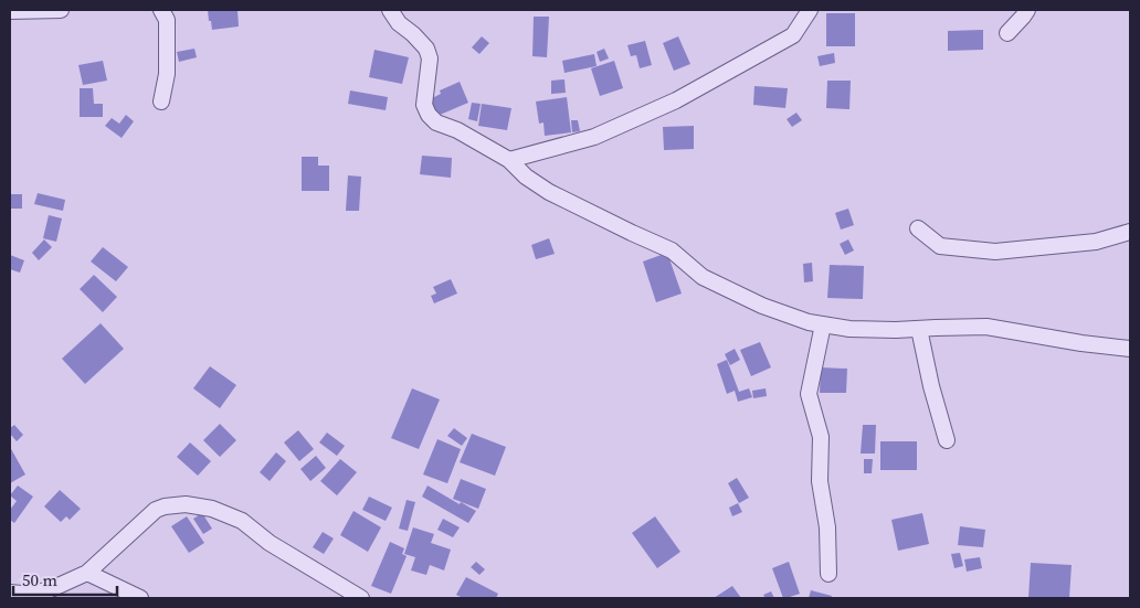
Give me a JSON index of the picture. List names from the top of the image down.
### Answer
{
  "scale_bar": "50 m"
}
